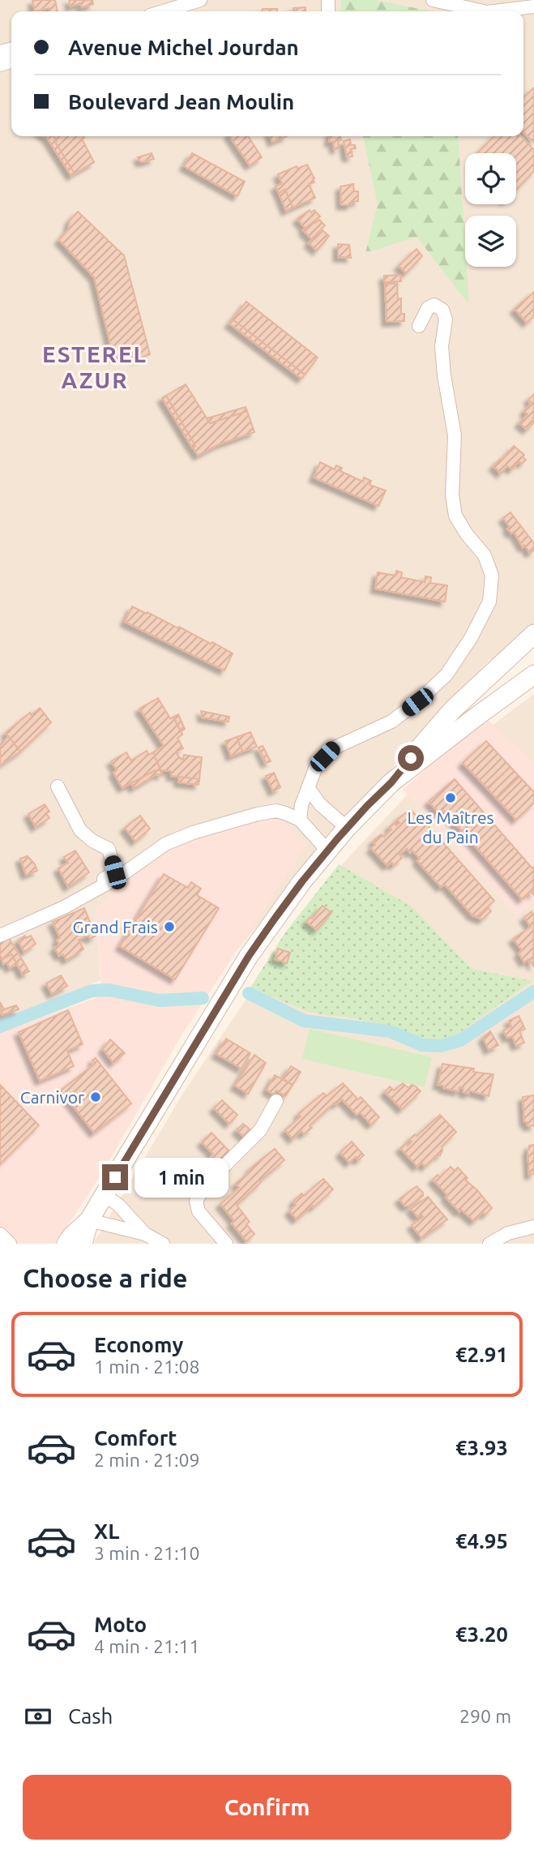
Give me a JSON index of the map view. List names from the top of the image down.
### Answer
{
  "districts": ["ESTEREL AZUR"],
  "places": ["Les Maîtres du Pain", "Grand Frais", "Carnivor"],
  "page": {
    "banner": ["Avenue Michel Jourdan", "Boulevard Jean Moulin"],
    "bubble": "1 min",
    "heading": "Choose a ride",
    "list": [
      {
        "name": "Economy",
        "note": "1 min · 21:08",
        "value": "€2.91"
      },
      {
        "name": "Comfort",
        "note": "2 min · 21:09",
        "value": "€3.93"
      },
      {
        "name": "XL",
        "note": "3 min · 21:10",
        "value": "€4.95"
      },
      {
        "name": "Moto",
        "note": "4 min · 21:11",
        "value": "€3.20"
      }
    ],
    "pay": ["Cash", "290 m"],
    "buttons": "Confirm"
  }
}
